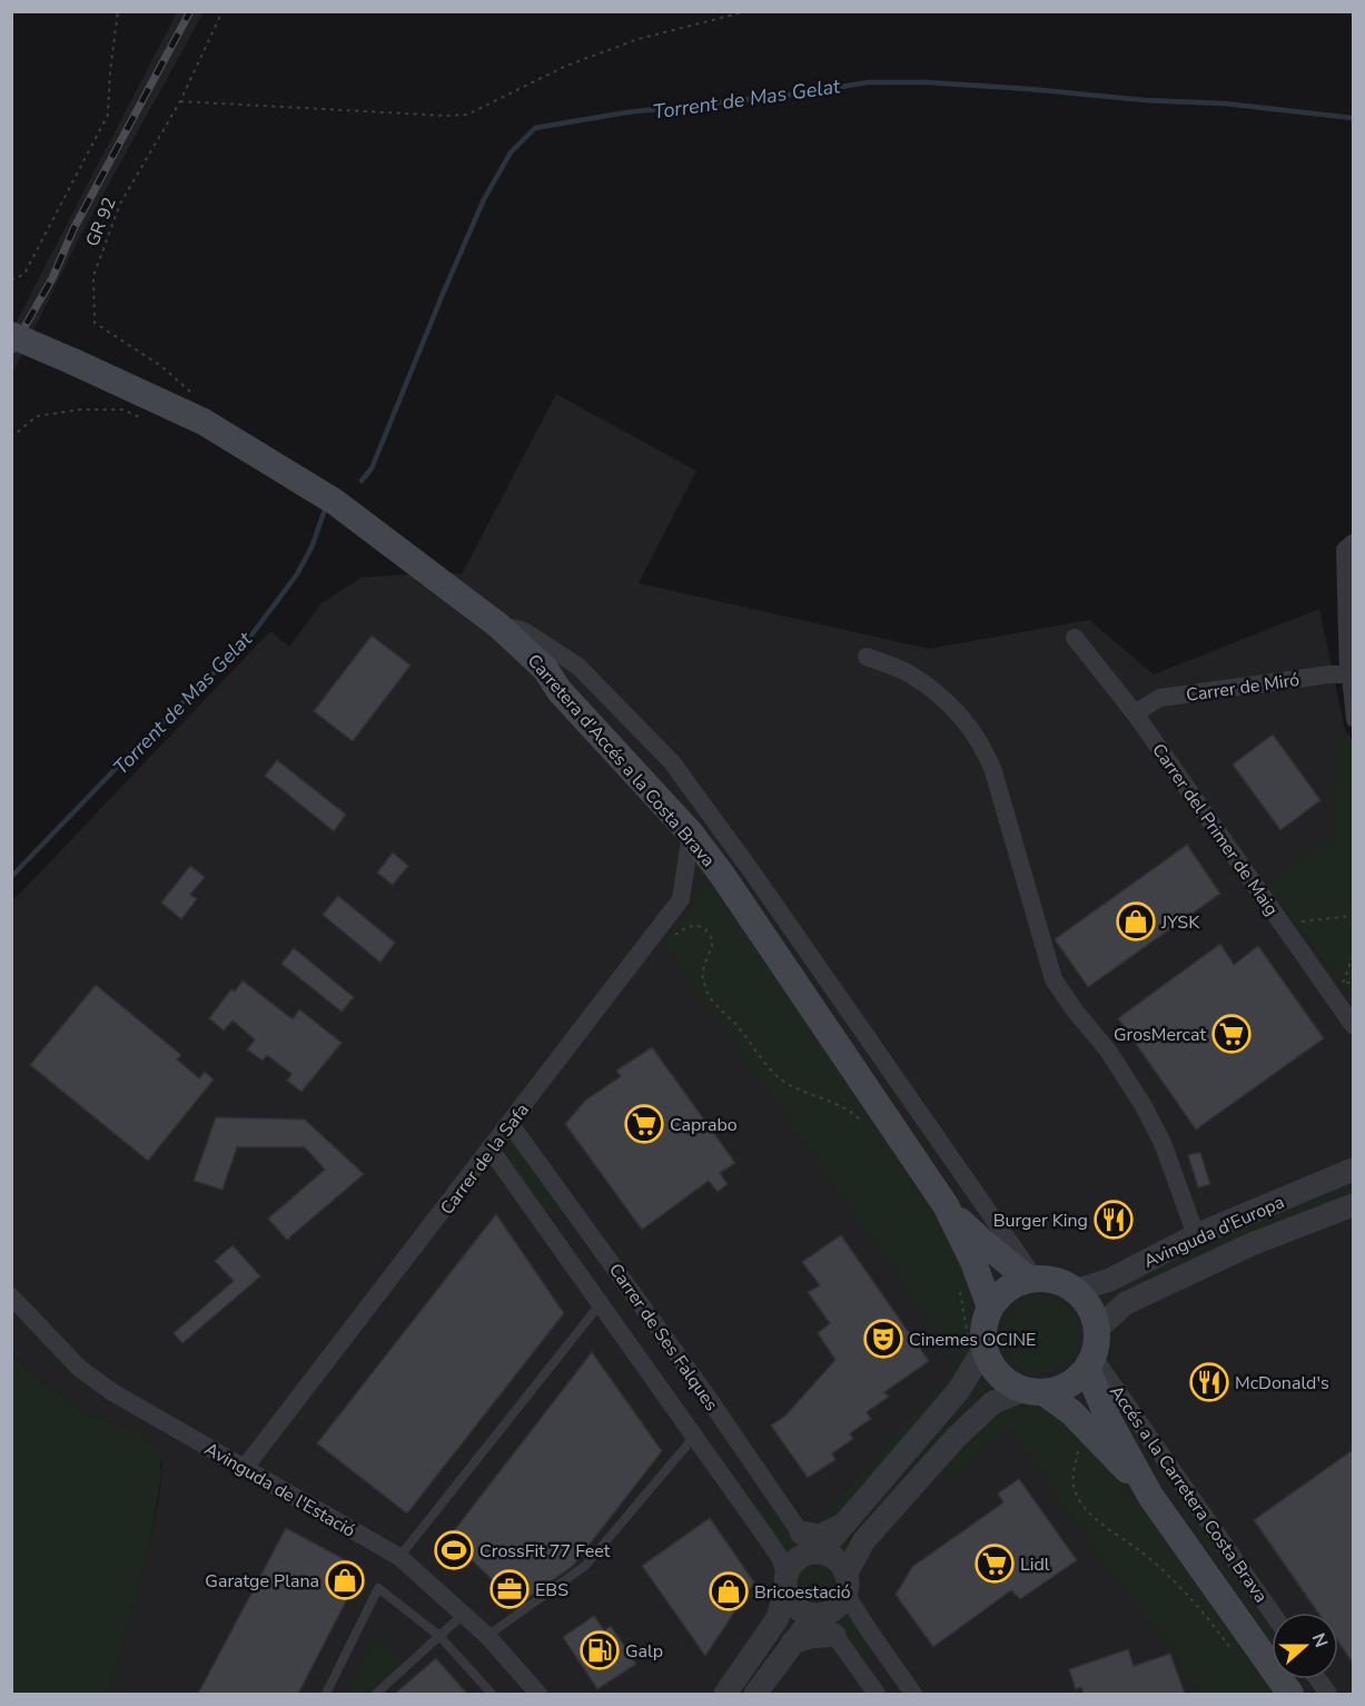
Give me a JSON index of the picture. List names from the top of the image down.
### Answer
{
  "streets": {
    "main road": ["Carretera d'Accés a la Costa Brava"],
    "street": [
      "Carrer de Miró",
      "Carrer del Primer de Maig",
      "Carrer de la Safa",
      "Avinguda d'Europa",
      "Carrer de Ses Falques",
      "Avinguda de l'Estació",
      "Accés a la Carretera Costa Brava"
    ],
    "path": ["GR 92"]
  },
  "crossings": [
    ["Carrer de Miró", "Carrer del Primer de Maig"],
    ["Carretera d'Accés a la Costa Brava", "Carrer de la Safa"],
    ["Carretera d'Accés a la Costa Brava", "Avinguda d'Europa"],
    ["Carretera d'Accés a la Costa Brava", "Accés a la Carretera Costa Brava"],
    ["Carrer de la Safa", "Carrer de Ses Falques"],
    ["Carrer de la Safa", "Avinguda de l'Estació"],
    ["Avinguda d'Europa", "Accés a la Carretera Costa Brava"]
  ],
  "water": ["Torrent de Mas Gelat"],
  "places": {
    "shop": ["JYSK", "Garatge Plana", "Bricoestació"],
    "supermarket": ["GrosMercat", "Caprabo", "Lidl"],
    "restaurant": ["Burger King", "McDonald's"],
    "theatre": ["Cinemes OCINE"],
    "sports": ["CrossFit 77 Feet"],
    "office": ["EBS"],
    "fuel station": ["Galp"]
  },
  "north": "right"
}
